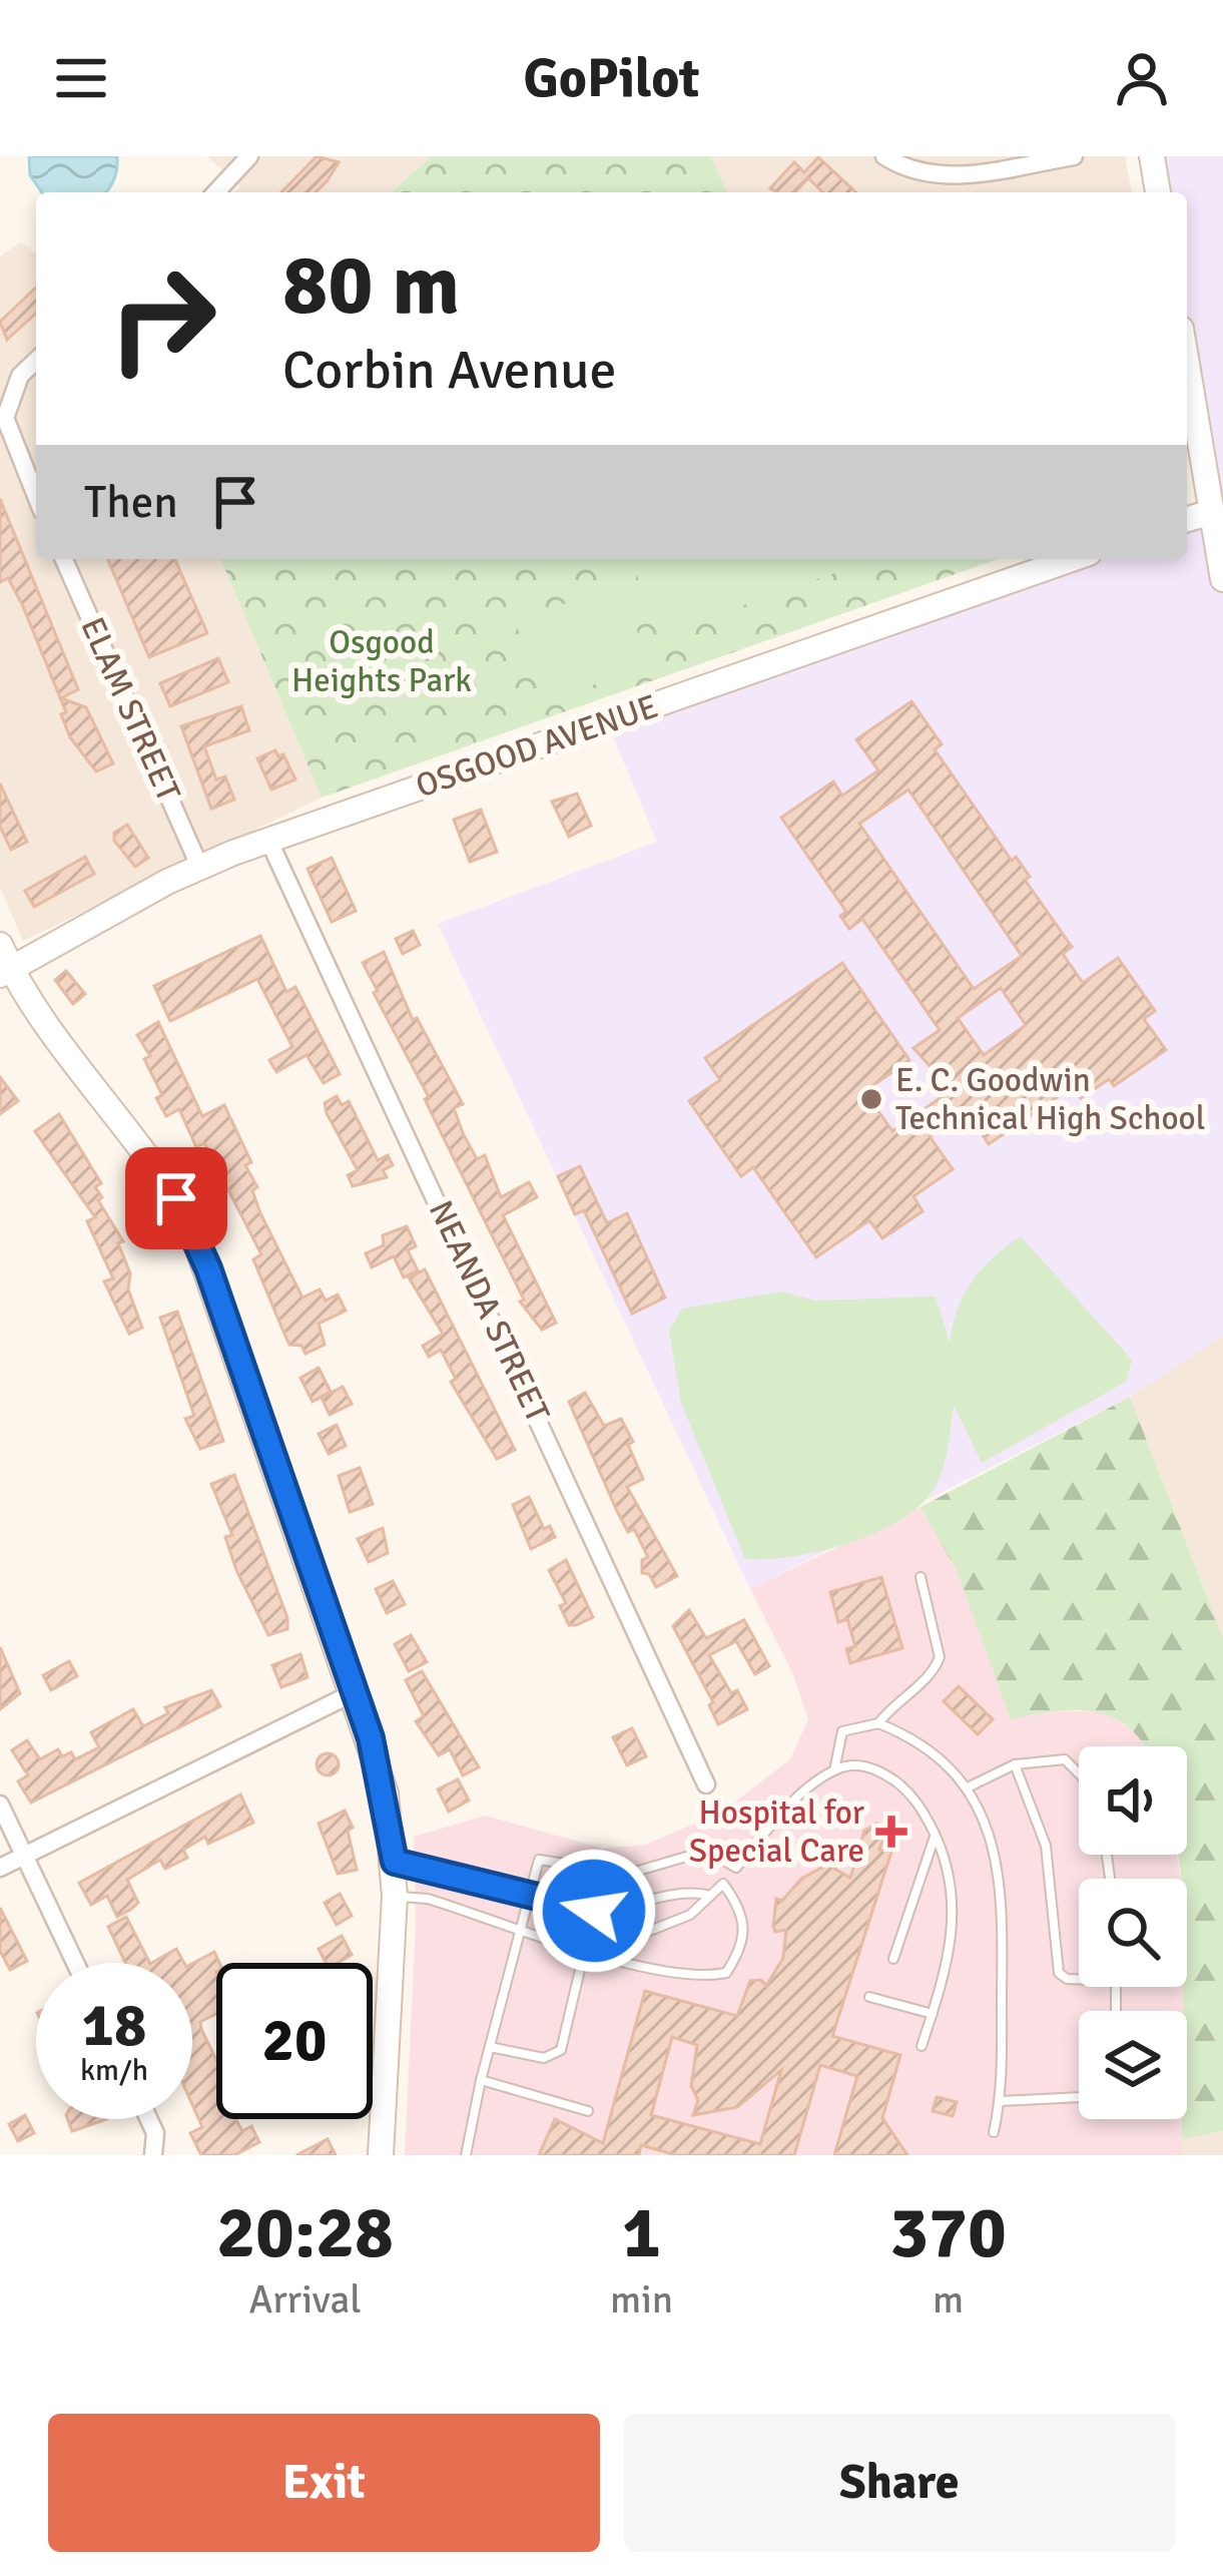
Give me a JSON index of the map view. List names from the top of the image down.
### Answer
{
  "streets": {
    "main road": ["OSGOOD AVENUE"],
    "street": ["ELAM STREET", "NEANDA STREET"]
  },
  "crossings": [
    ["ELAM STREET", "OSGOOD AVENUE"],
    ["OSGOOD AVENUE", "NEANDA STREET"]
  ],
  "parks": ["Osgood Heights Park"],
  "places": {
    "other": ["E. C. Goodwin Technical High School"],
    "health": ["Hospital for Special Care"]
  },
  "page": {
    "header": "GoPilot",
    "turn": ["80 m", "Corbin Avenue"],
    "then": "Then",
    "speed": "18 km/h",
    "limit": "20",
    "eta": [
      "20:28",
      "Arrival",
      "1",
      "min",
      "370",
      "m"
    ],
    "buttons": ["Exit", "Share"]
  }
}
